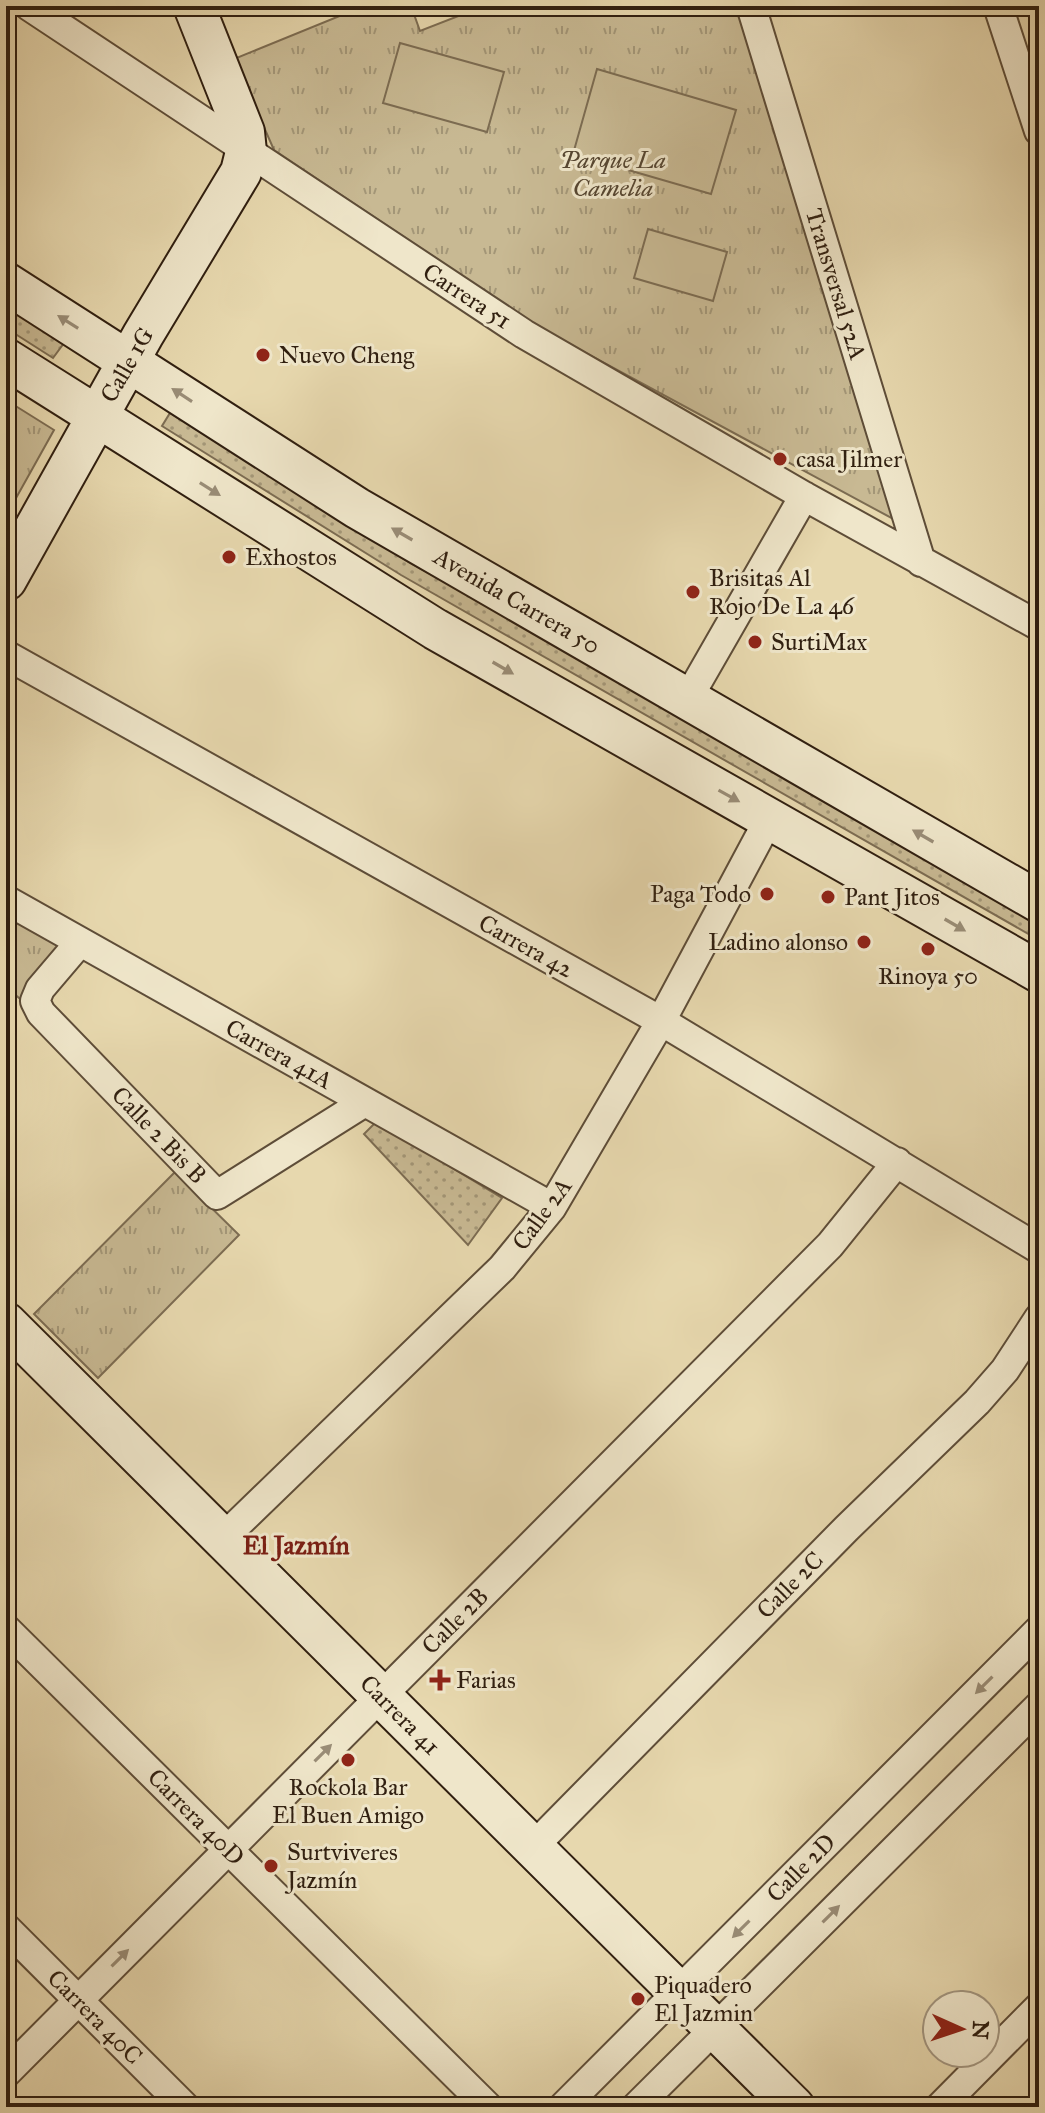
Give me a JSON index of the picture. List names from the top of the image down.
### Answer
{
  "streets": {
    "main road": ["Calle 1G", "Avenida Carrera 50", "Carrera 41"],
    "street": [
      "Transversal 52A",
      "Carrera 51",
      "Carrera 42",
      "Carrera 41A",
      "Calle 2 Bis B",
      "Calle 2A",
      "Calle 2C",
      "Calle 2B",
      "Carrera 40D",
      "Calle 2D",
      "Carrera 40C"
    ]
  },
  "crossings": [
    ["Transversal 52A", "Carrera 51"],
    ["Carrera 51", "Calle 1G"],
    ["Calle 1G", "Avenida Carrera 50"],
    ["Carrera 42", "Calle 2A"],
    ["Carrera 42", "Calle 2B"],
    ["Carrera 41A", "Calle 2 Bis B"],
    ["Carrera 41A", "Calle 2A"],
    ["Calle 2A", "Carrera 41"],
    ["Calle 2C", "Carrera 41"],
    ["Calle 2B", "Carrera 41"],
    ["Calle 2B", "Carrera 40D"],
    ["Calle 2B", "Carrera 40C"],
    ["Carrera 41", "Calle 2D"]
  ],
  "districts": ["El Jazmín"],
  "parks": ["Parque La Camelia"],
  "places": {
    "other": [
      "Nuevo Cheng",
      "casa Jilmer",
      "Exhostos",
      "Brisitas Al Rojo De La 46",
      "SurtiMax",
      "Paga Todo",
      "Pant Jitos",
      "Ladino alonso",
      "Rinoya 50",
      "Rockola Bar El Buen Amigo",
      "Surtviveres Jazmín",
      "Piquadero El Jazmin"
    ],
    "health": ["Farias"]
  },
  "north": "right"
}
